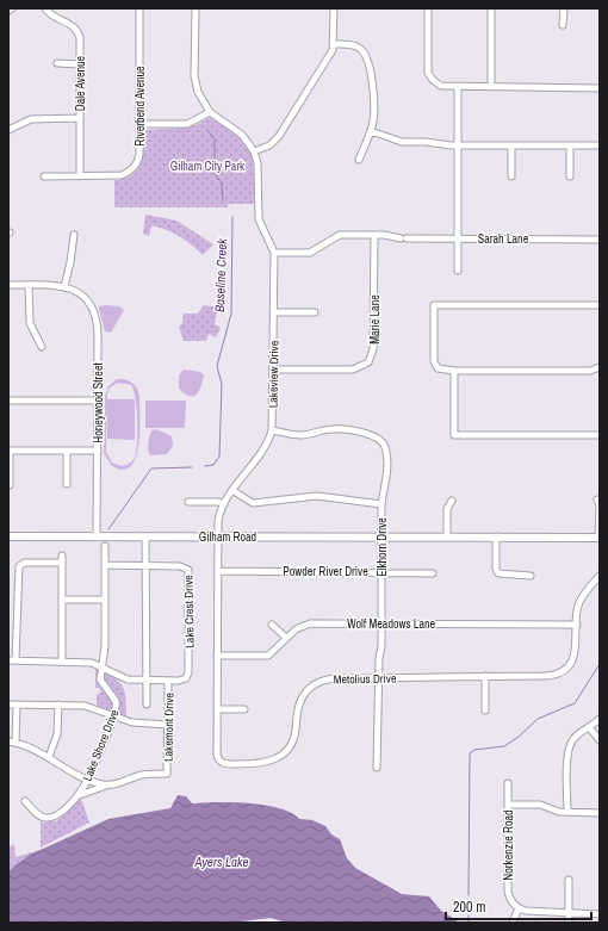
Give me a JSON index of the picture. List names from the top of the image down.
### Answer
{
  "streets": {
    "street": [
      "Dale Avenue",
      "Riverbend Avenue",
      "Sarah Lane",
      "Marie Lane",
      "Lakeview Drive",
      "Honeywood Street",
      "Gilham Road",
      "Elkhorn Drive",
      "Powder River Drive",
      "Lake Crest Drive",
      "Wolf Meadows Lane",
      "Metolius Drive",
      "Lakemont Drive",
      "Lake Shore Drive",
      "Norkenzie Road"
    ]
  },
  "crossings": [
    ["Dale Avenue", "Riverbend Avenue"],
    ["Sarah Lane", "Marie Lane"],
    ["Sarah Lane", "Lakeview Drive"],
    ["Marie Lane", "Lakeview Drive"],
    ["Lakeview Drive", "Gilham Road"],
    ["Lakeview Drive", "Elkhorn Drive"],
    ["Lakeview Drive", "Powder River Drive"],
    ["Lakeview Drive", "Wolf Meadows Lane"],
    ["Lakeview Drive", "Metolius Drive"],
    ["Honeywood Street", "Gilham Road"],
    ["Gilham Road", "Elkhorn Drive"],
    ["Elkhorn Drive", "Powder River Drive"],
    ["Elkhorn Drive", "Wolf Meadows Lane"],
    ["Elkhorn Drive", "Metolius Drive"],
    ["Lake Crest Drive", "Lakemont Drive"],
    ["Lake Crest Drive", "Lake Shore Drive"],
    ["Wolf Meadows Lane", "Metolius Drive"]
  ],
  "water": ["Baseline Creek", "Ayers Lake"],
  "parks": ["Gilham City Park"],
  "scale_bar": "200 m"
}
